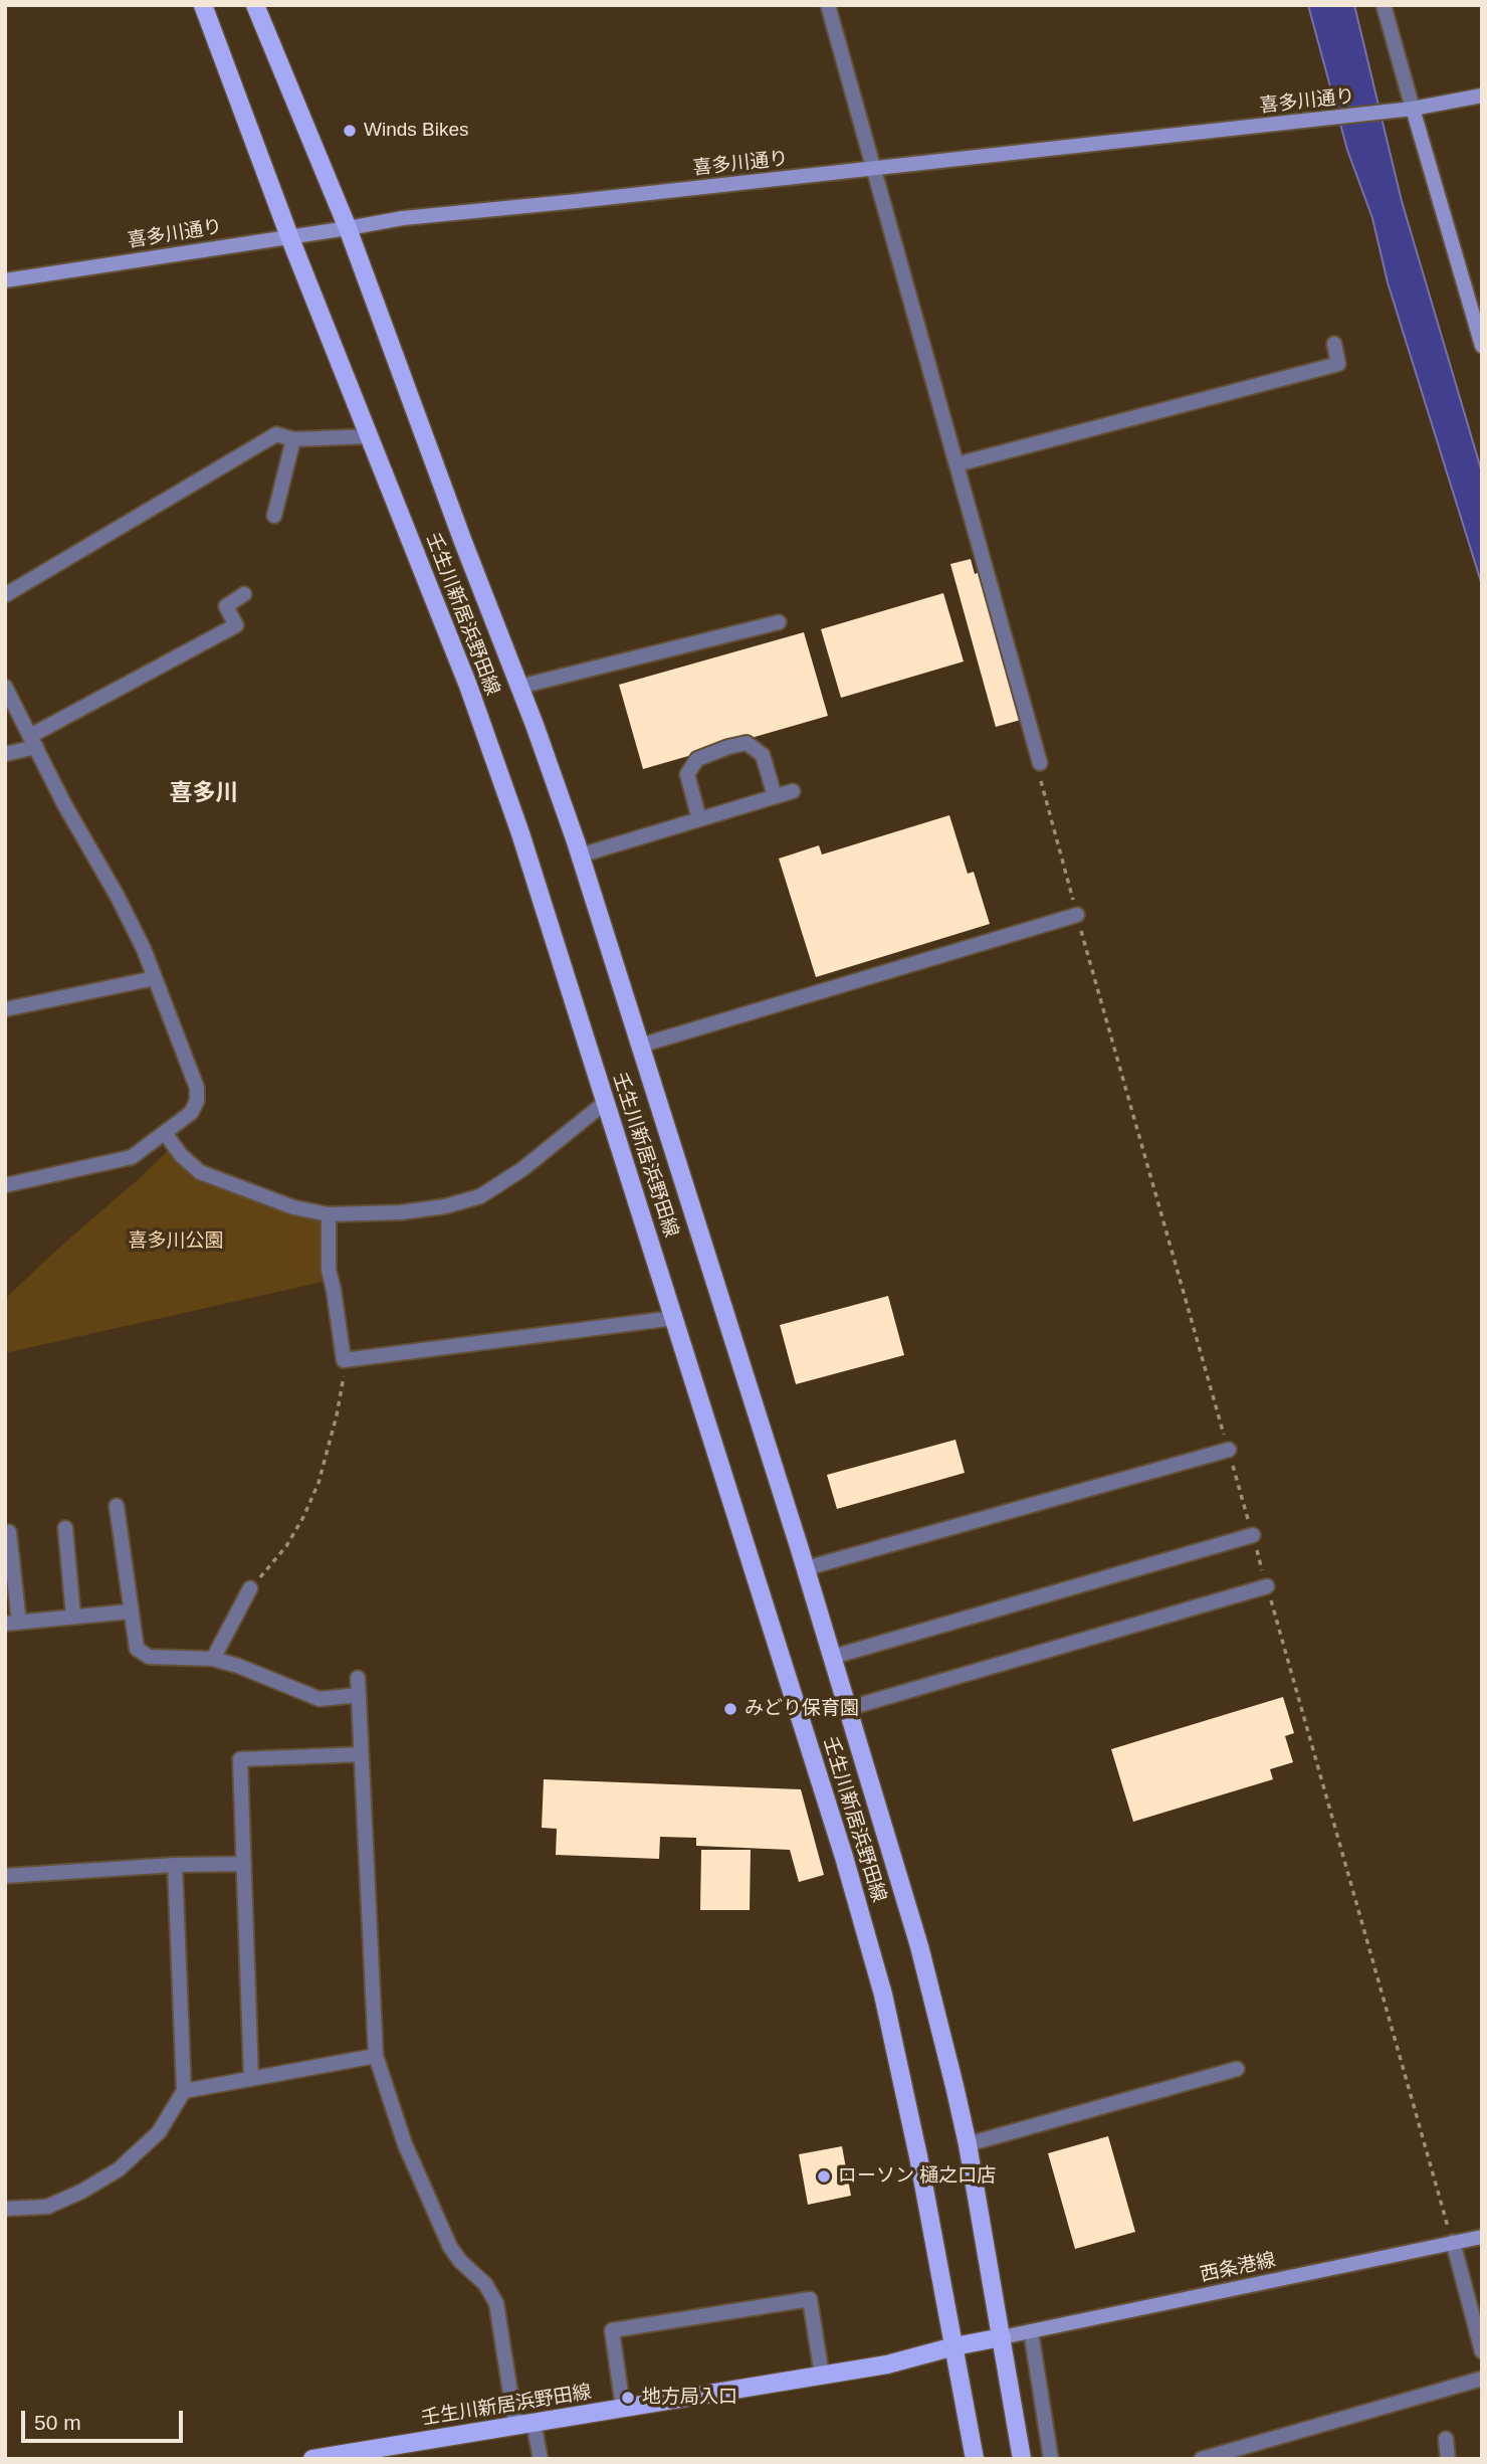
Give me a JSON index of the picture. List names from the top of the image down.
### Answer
{
  "streets": {
    "main road": ["壬生川新居浜野田線"],
    "street": ["喜多川通り", "西条港線"]
  },
  "crossings": [
    ["喜多川通り", "壬生川新居浜野田線"],
    ["壬生川新居浜野田線", "西条港線"]
  ],
  "districts": ["喜多川"],
  "parks": ["喜多川公園"],
  "places": [
    "Winds Bikes",
    "みどり保育園",
    "ローソン 樋之口店",
    "地方局入口"
  ],
  "scale_bar": "50 m"
}
